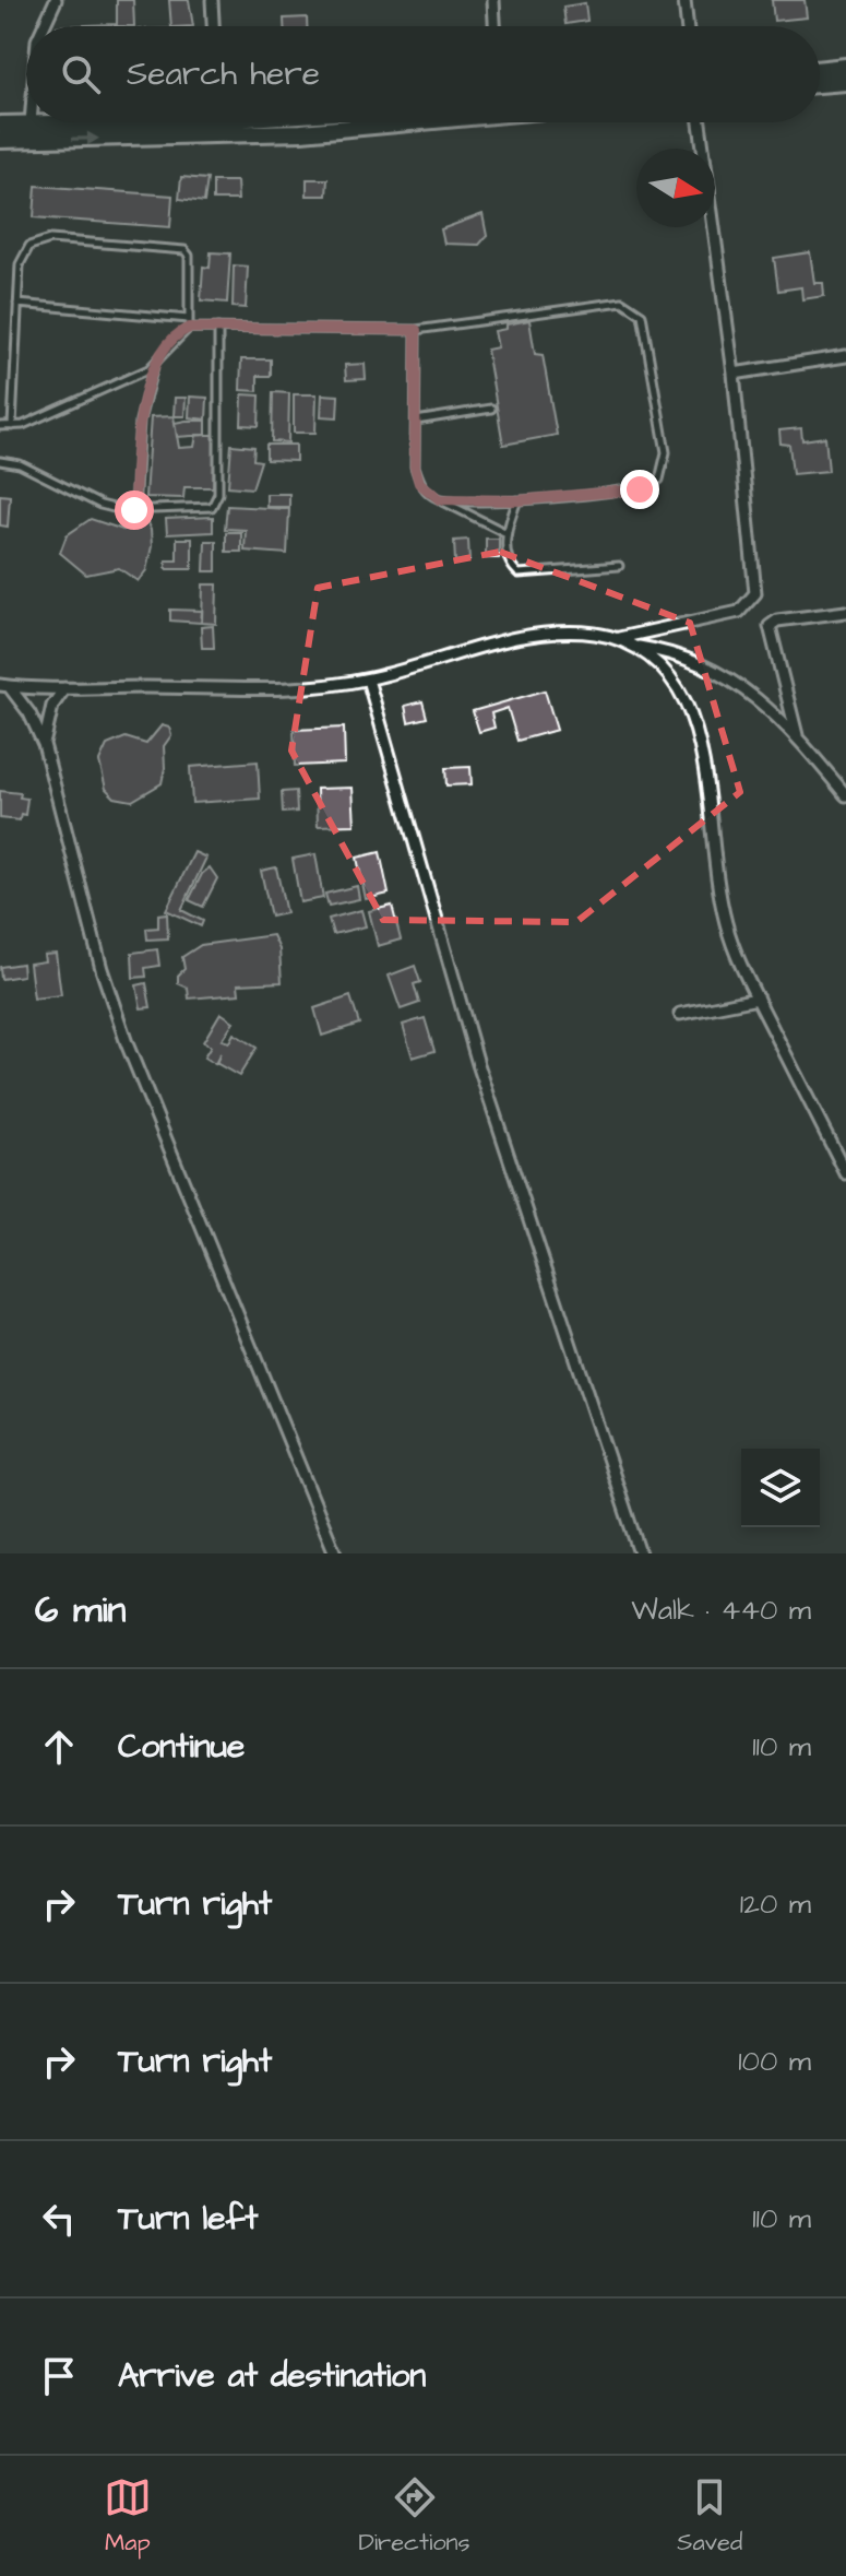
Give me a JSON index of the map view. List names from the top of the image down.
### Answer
{
  "north": "right",
  "page": {
    "search": "Search here",
    "heading": ["6 min", "Walk · 440 m"],
    "list": [
      ["Continue", "110 m"],
      ["Turn right", "120 m"],
      ["Turn right", "100 m"],
      ["Turn left", "110 m"],
      "Arrive at destination"
    ],
    "nav": ["Map", "Directions", "Saved"]
  }
}
